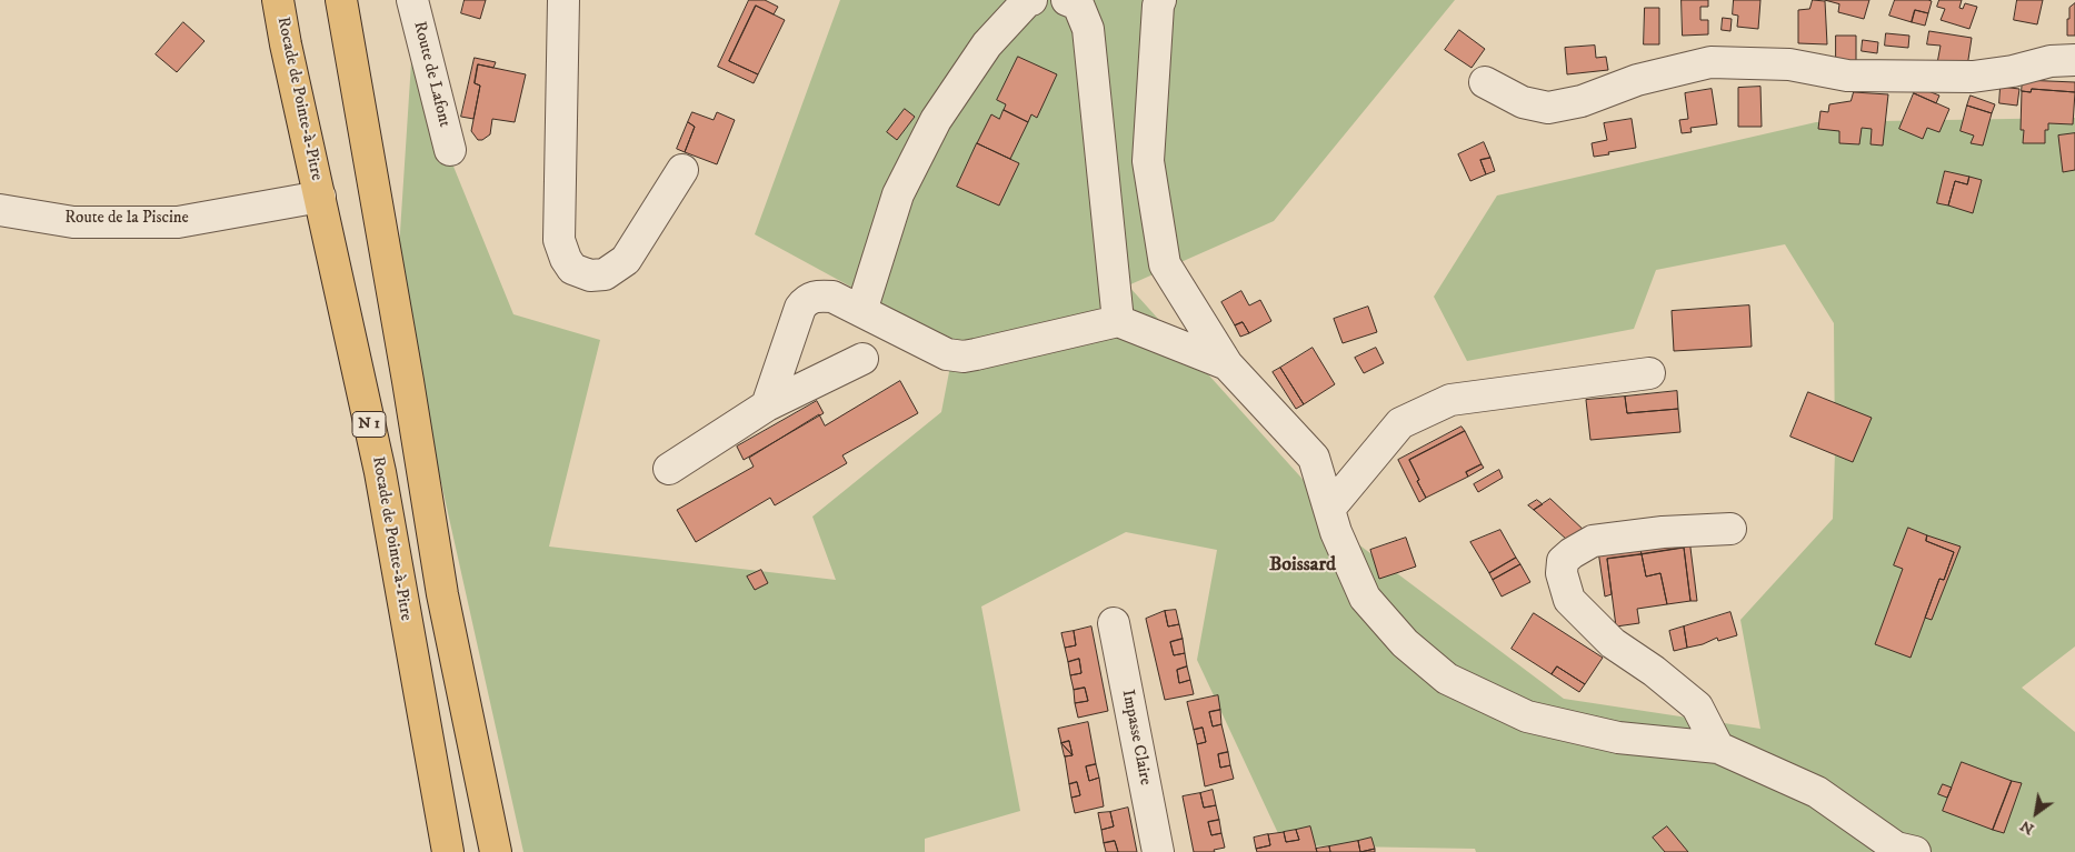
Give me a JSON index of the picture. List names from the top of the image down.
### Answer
{
  "streets": {
    "highway": ["Rocade de Pointe-à-Pitre", "N 1"],
    "street": ["Route de Lafont", "Route de la Piscine", "Impasse Claire"]
  },
  "crossings": [
    ["Rocade de Pointe-à-Pitre", "Route de la Piscine"]
  ],
  "districts": ["Boissard"],
  "north": "bottom left"
}
